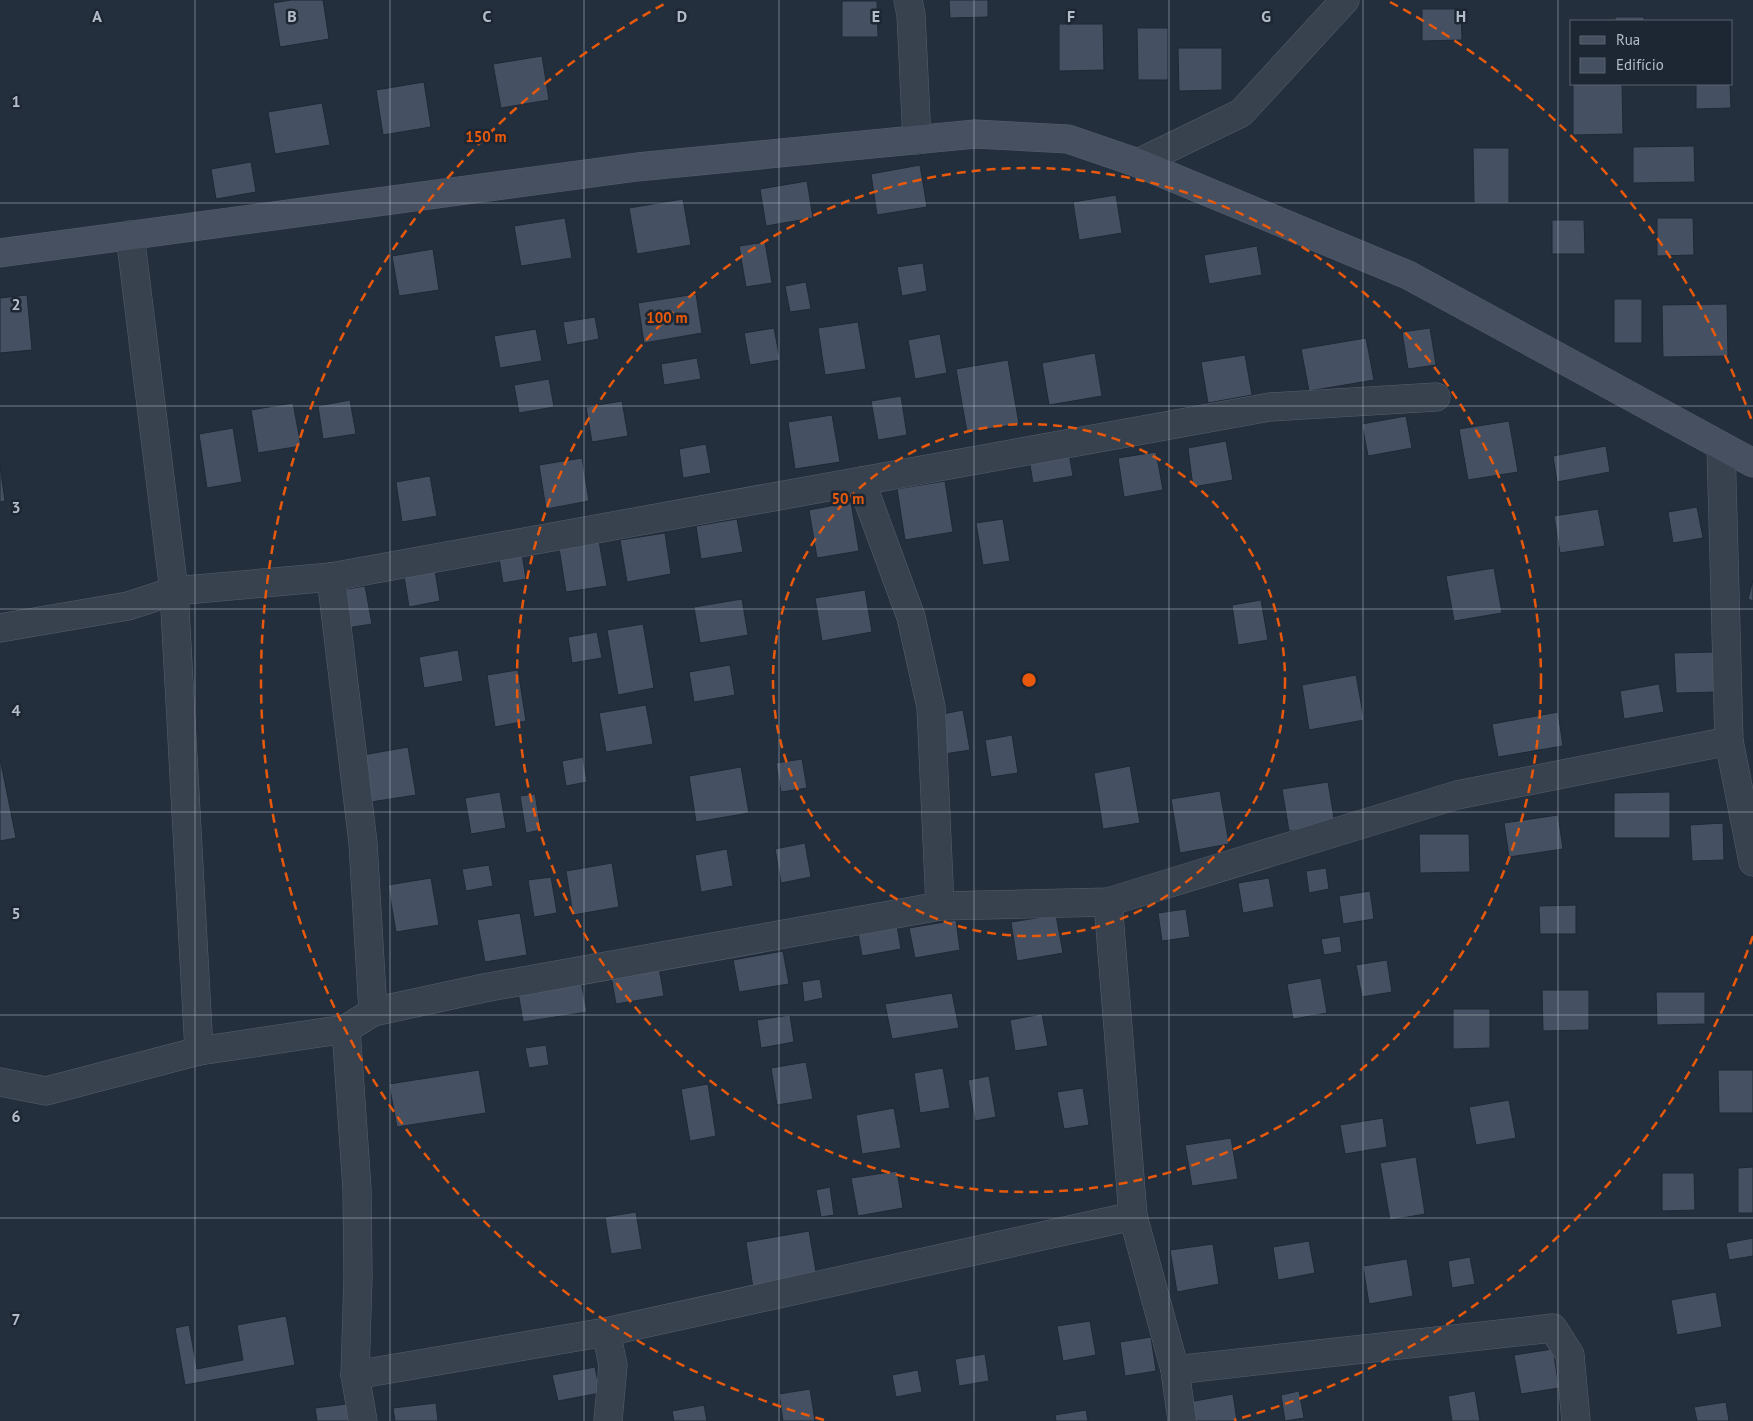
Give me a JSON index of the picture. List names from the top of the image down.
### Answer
{
  "legend": ["Rua", "Edifício"],
  "grid": {
    "columns": [
      "A",
      "B",
      "C",
      "D",
      "E",
      "F",
      "G",
      "H"
    ],
    "rows": [
      "1",
      "2",
      "3",
      "4",
      "5",
      "6",
      "7"
    ]
  },
  "rings": ["150 m", "100 m", "50 m"]
}
